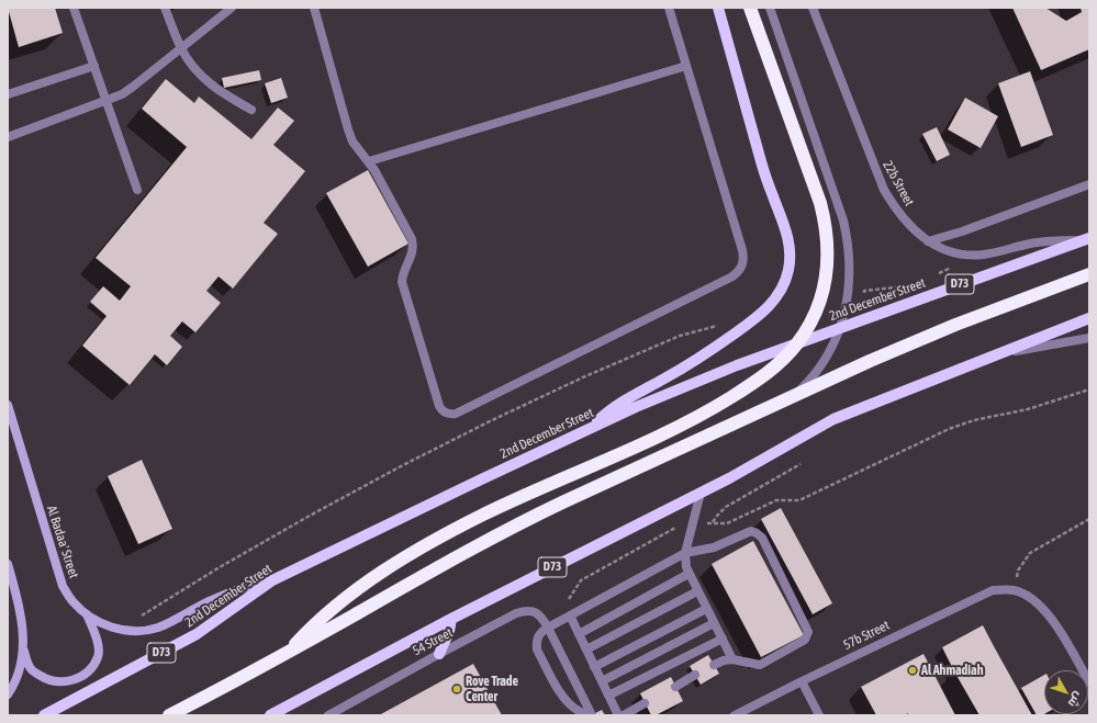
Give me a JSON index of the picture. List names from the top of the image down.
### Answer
{
  "streets": {
    "main road": ["D73", "2nd December Street", "Al Badaa' Street"],
    "street": ["22b Street", "57b Street", "54 Street"]
  },
  "crossings": [
    ["22b Street", "2nd December Street"],
    ["2nd December Street", "Al Badaa' Street"]
  ],
  "places": ["Al Ahmadiah", "Rove Trade Center"],
  "north": "bottom right"
}
